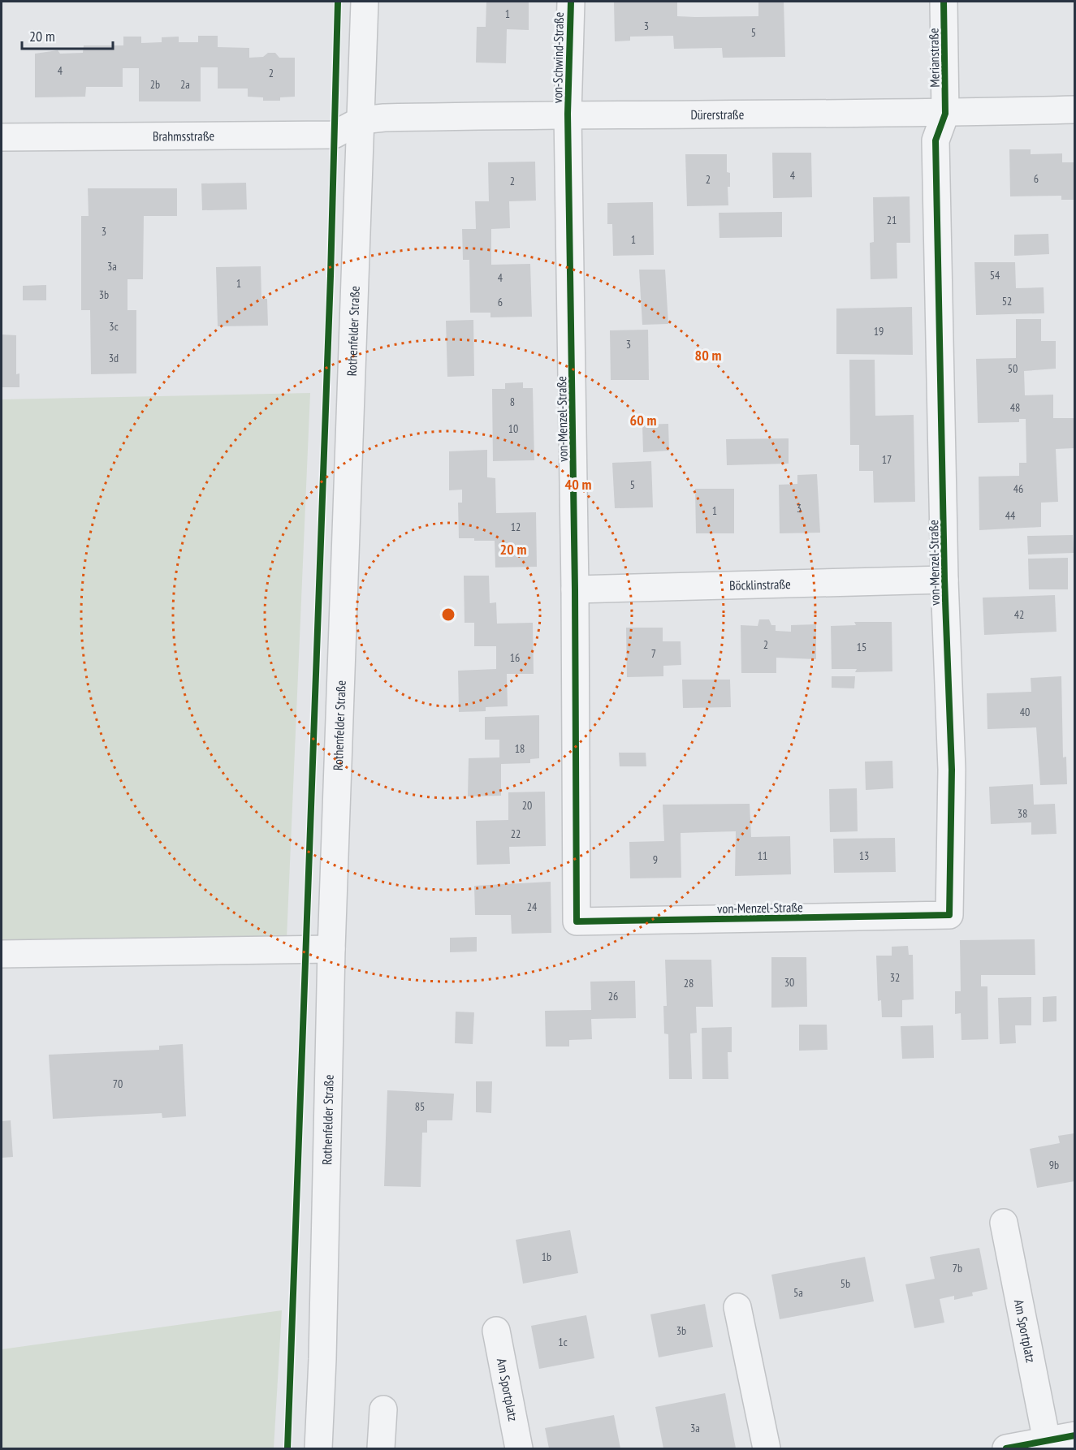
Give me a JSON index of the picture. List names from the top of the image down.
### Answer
{
  "streets": {
    "street": [
      "von-Schwind-Straße",
      "Merianstraße",
      "Dürerstraße",
      "Brahmsstraße",
      "Rothenfelder Straße",
      "von-Menzel-Straße",
      "Böcklinstraße",
      "Am Sportplatz"
    ]
  },
  "crossings": [
    ["von-Schwind-Straße", "Dürerstraße"],
    ["von-Schwind-Straße", "von-Menzel-Straße"],
    ["Merianstraße", "Dürerstraße"],
    ["Merianstraße", "von-Menzel-Straße"],
    ["Dürerstraße", "Brahmsstraße"],
    ["Dürerstraße", "Rothenfelder Straße"],
    ["Dürerstraße", "von-Menzel-Straße"],
    ["Brahmsstraße", "Rothenfelder Straße"],
    ["von-Menzel-Straße", "Böcklinstraße"]
  ],
  "house_numbers": [
    "1",
    "3",
    "5",
    "4",
    "2",
    "2b",
    "2a",
    "4",
    "6",
    "2",
    "2",
    "21",
    "3",
    "1",
    "3a",
    "54",
    "4",
    "1",
    "3b",
    "52",
    "6",
    "3c",
    "19",
    "3",
    "3d",
    "50",
    "8",
    "48",
    "10",
    "17",
    "5",
    "46",
    "3",
    "1",
    "44",
    "12",
    "42",
    "2",
    "15",
    "7",
    "16",
    "40",
    "18",
    "20",
    "38",
    "22",
    "11",
    "13",
    "9",
    "24",
    "32",
    "30",
    "28",
    "26",
    "70",
    "85",
    "9b",
    "1b",
    "7b",
    "5b",
    "5a",
    "3b",
    "1c",
    "3a"
  ],
  "scale_bar": "20 m",
  "rings": [
    "80 m",
    "60 m",
    "40 m",
    "20 m"
  ]
}
